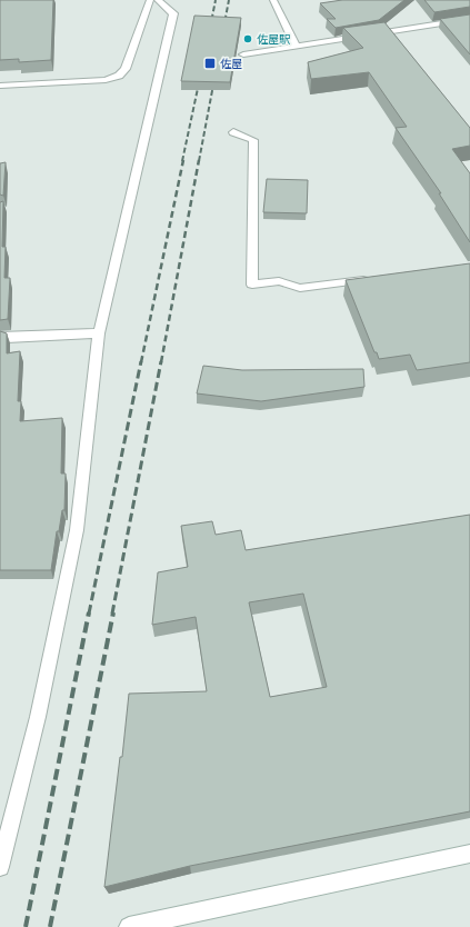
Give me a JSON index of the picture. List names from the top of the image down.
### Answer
{
  "places": {
    "other": ["佐屋駅"],
    "transit": ["佐屋"]
  }
}
